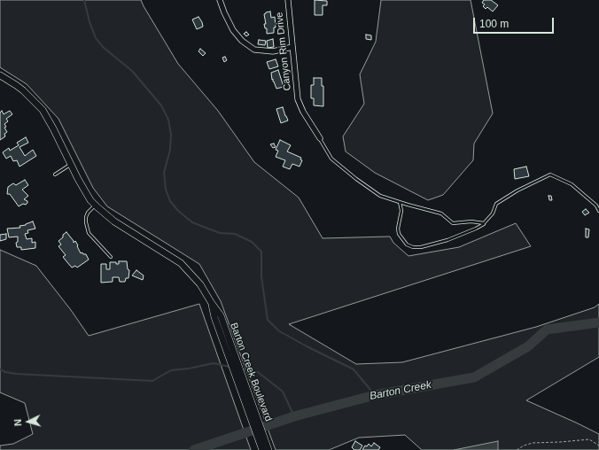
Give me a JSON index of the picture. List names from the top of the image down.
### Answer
{
  "streets": {
    "street": ["Canyon Rim Drive", "Barton Creek Boulevard"]
  },
  "water": ["Barton Creek"],
  "scale_bar": "100 m",
  "north": "left"
}
